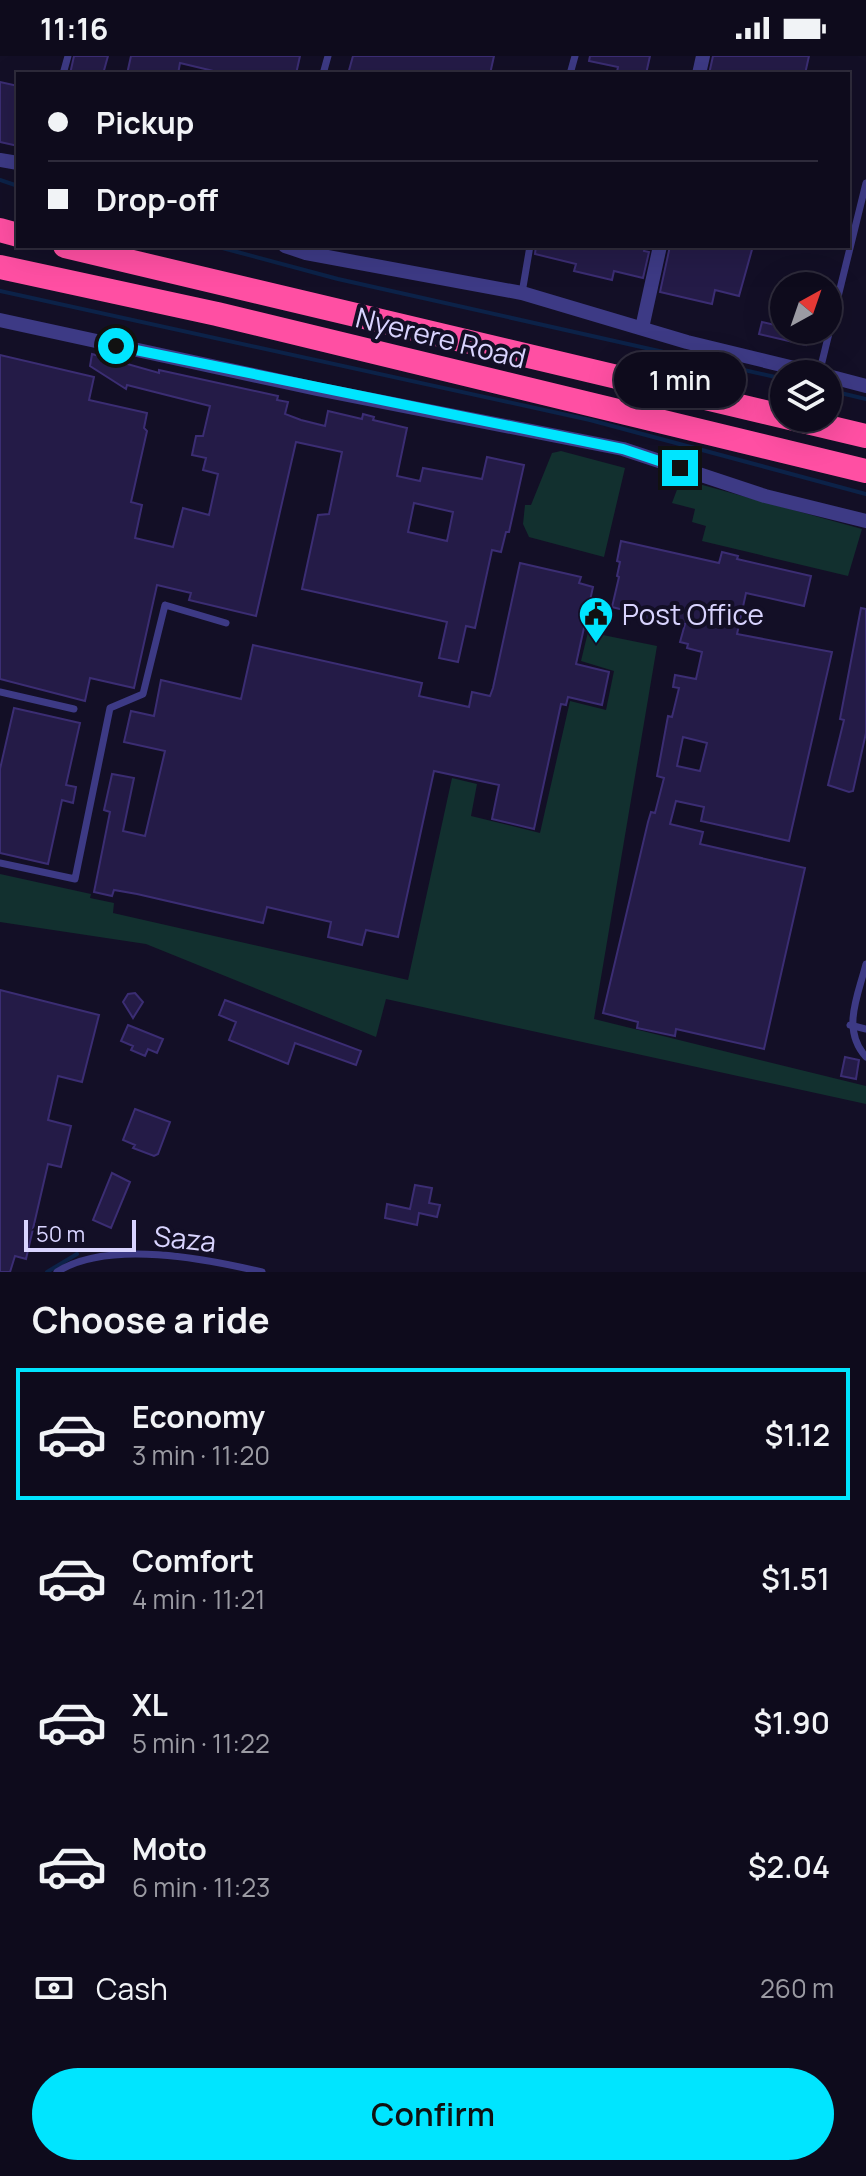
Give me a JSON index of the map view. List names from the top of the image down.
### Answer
{
  "streets": {
    "highway": ["Nyerere Road"],
    "lane": ["Saza"]
  },
  "places": {
    "public building": ["Post Office"]
  },
  "scale_bar": "50 m",
  "north": "top right",
  "page": {
    "status": "11:16",
    "banner": ["Pickup", "Drop-off"],
    "bubble": "1 min",
    "scale": "50 m",
    "heading": "Choose a ride",
    "list": [
      {
        "name": "Economy",
        "note": "3 min · 11:20",
        "value": "$1.12"
      },
      {
        "name": "Comfort",
        "note": "4 min · 11:21",
        "value": "$1.51"
      },
      {
        "name": "XL",
        "note": "5 min · 11:22",
        "value": "$1.90"
      },
      {
        "name": "Moto",
        "note": "6 min · 11:23",
        "value": "$2.04"
      }
    ],
    "pay": ["Cash", "260 m"],
    "buttons": "Confirm"
  }
}
